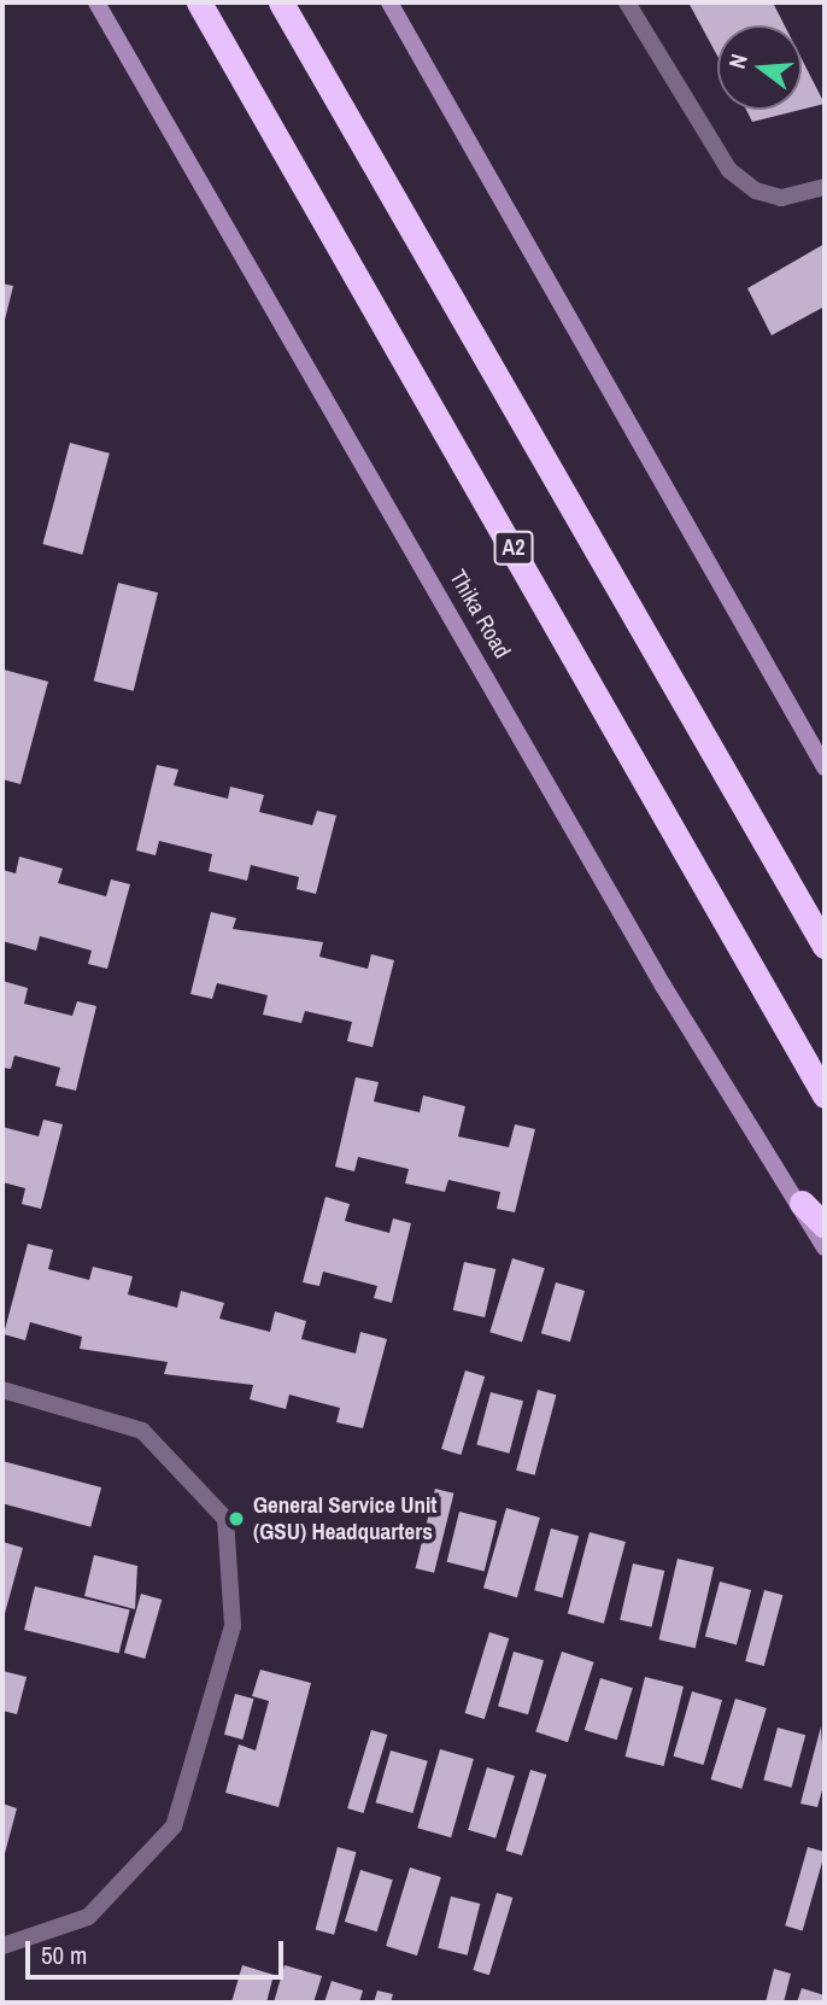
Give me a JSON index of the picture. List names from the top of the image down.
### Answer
{
  "streets": {
    "highway": ["A2"],
    "main road": ["Thika Road"]
  },
  "places": ["General Service Unit (GSU) Headquarters"],
  "scale_bar": "50 m",
  "north": "left"
}
